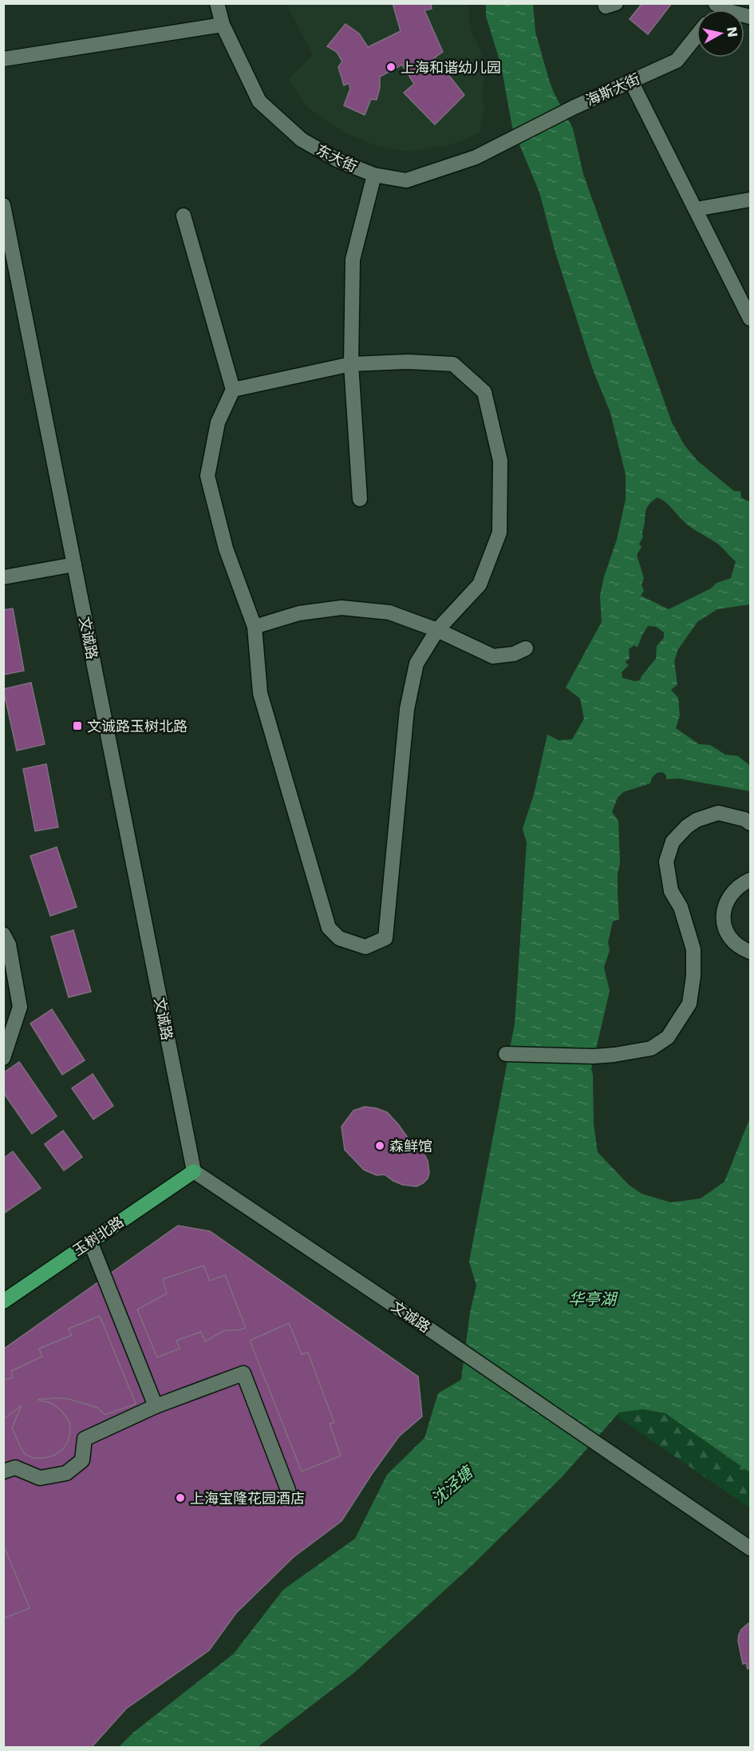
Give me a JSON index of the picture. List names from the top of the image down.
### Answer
{
  "streets": {
    "main road": ["玉树北路"],
    "street": ["海斯大街", "东大街", "文诚路"]
  },
  "crossings": [
    ["海斯大街", "东大街"],
    ["文诚路", "玉树北路"]
  ],
  "water": ["华亭湖", "沈泾塘"],
  "places": {
    "other": ["上海和谐幼儿园", "森鲜馆", "上海宝隆花园酒店"],
    "transit": ["文诚路玉树北路"]
  },
  "north": "right"
}
